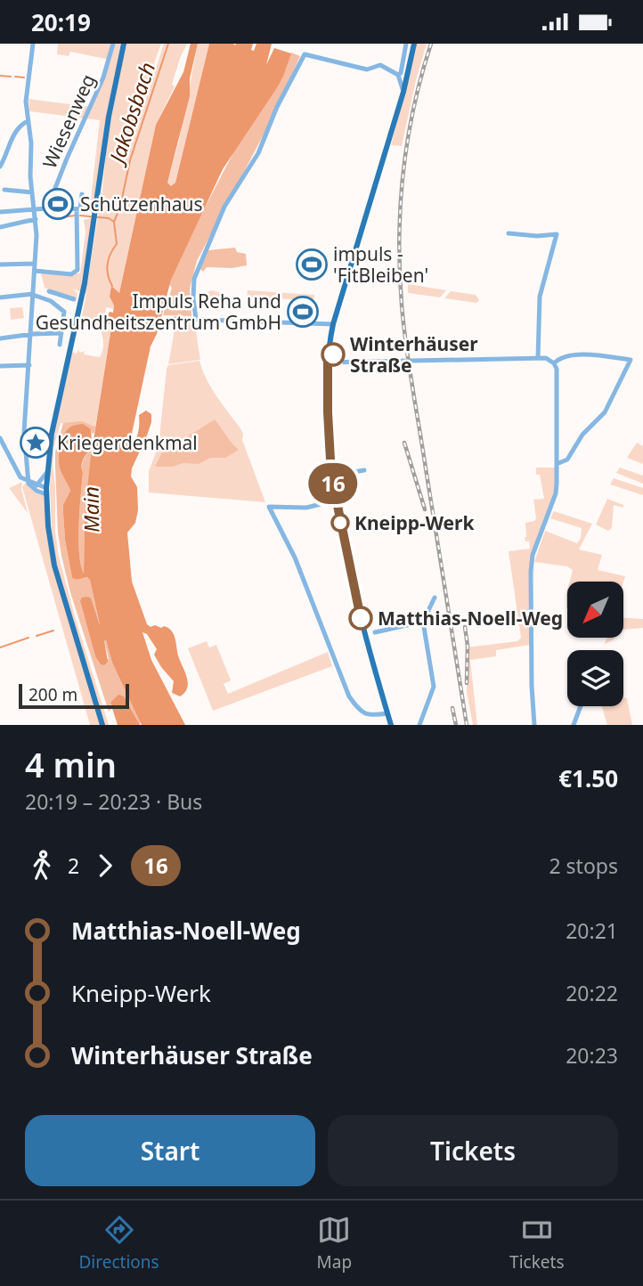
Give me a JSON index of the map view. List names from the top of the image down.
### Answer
{
  "streets": {
    "street": ["Wiesenweg"]
  },
  "water": ["Jakobsbach", "Main"],
  "places": {
    "sports": ["Schützenhaus", "impuls - 'FitBleiben'", "Impuls Reha und Gesundheitszentrum GmbH"],
    "other": ["Winterhäuser Straße", "Kneipp-Werk", "Matthias-Noell-Weg"],
    "place": ["Kriegerdenkmal"]
  },
  "lines": ["bus line 16"],
  "scale_bar": "200 m",
  "north": "bottom left",
  "page": {
    "status": "20:19",
    "on_map": "16",
    "scale": "200 m",
    "heading": ["4 min", "20:19 – 20:23 · Bus", "€1.50"],
    "legs": ["2", "16", "2 stops"],
    "list": [
      {
        "name": "Matthias-Noell-Weg",
        "value": "20:21"
      },
      {
        "name": "Kneipp-Werk",
        "value": "20:22"
      },
      {
        "name": "Winterhäuser Straße",
        "value": "20:23"
      }
    ],
    "buttons": ["Start", "Tickets"],
    "tabs": ["Directions", "Map", "Tickets"]
  }
}
